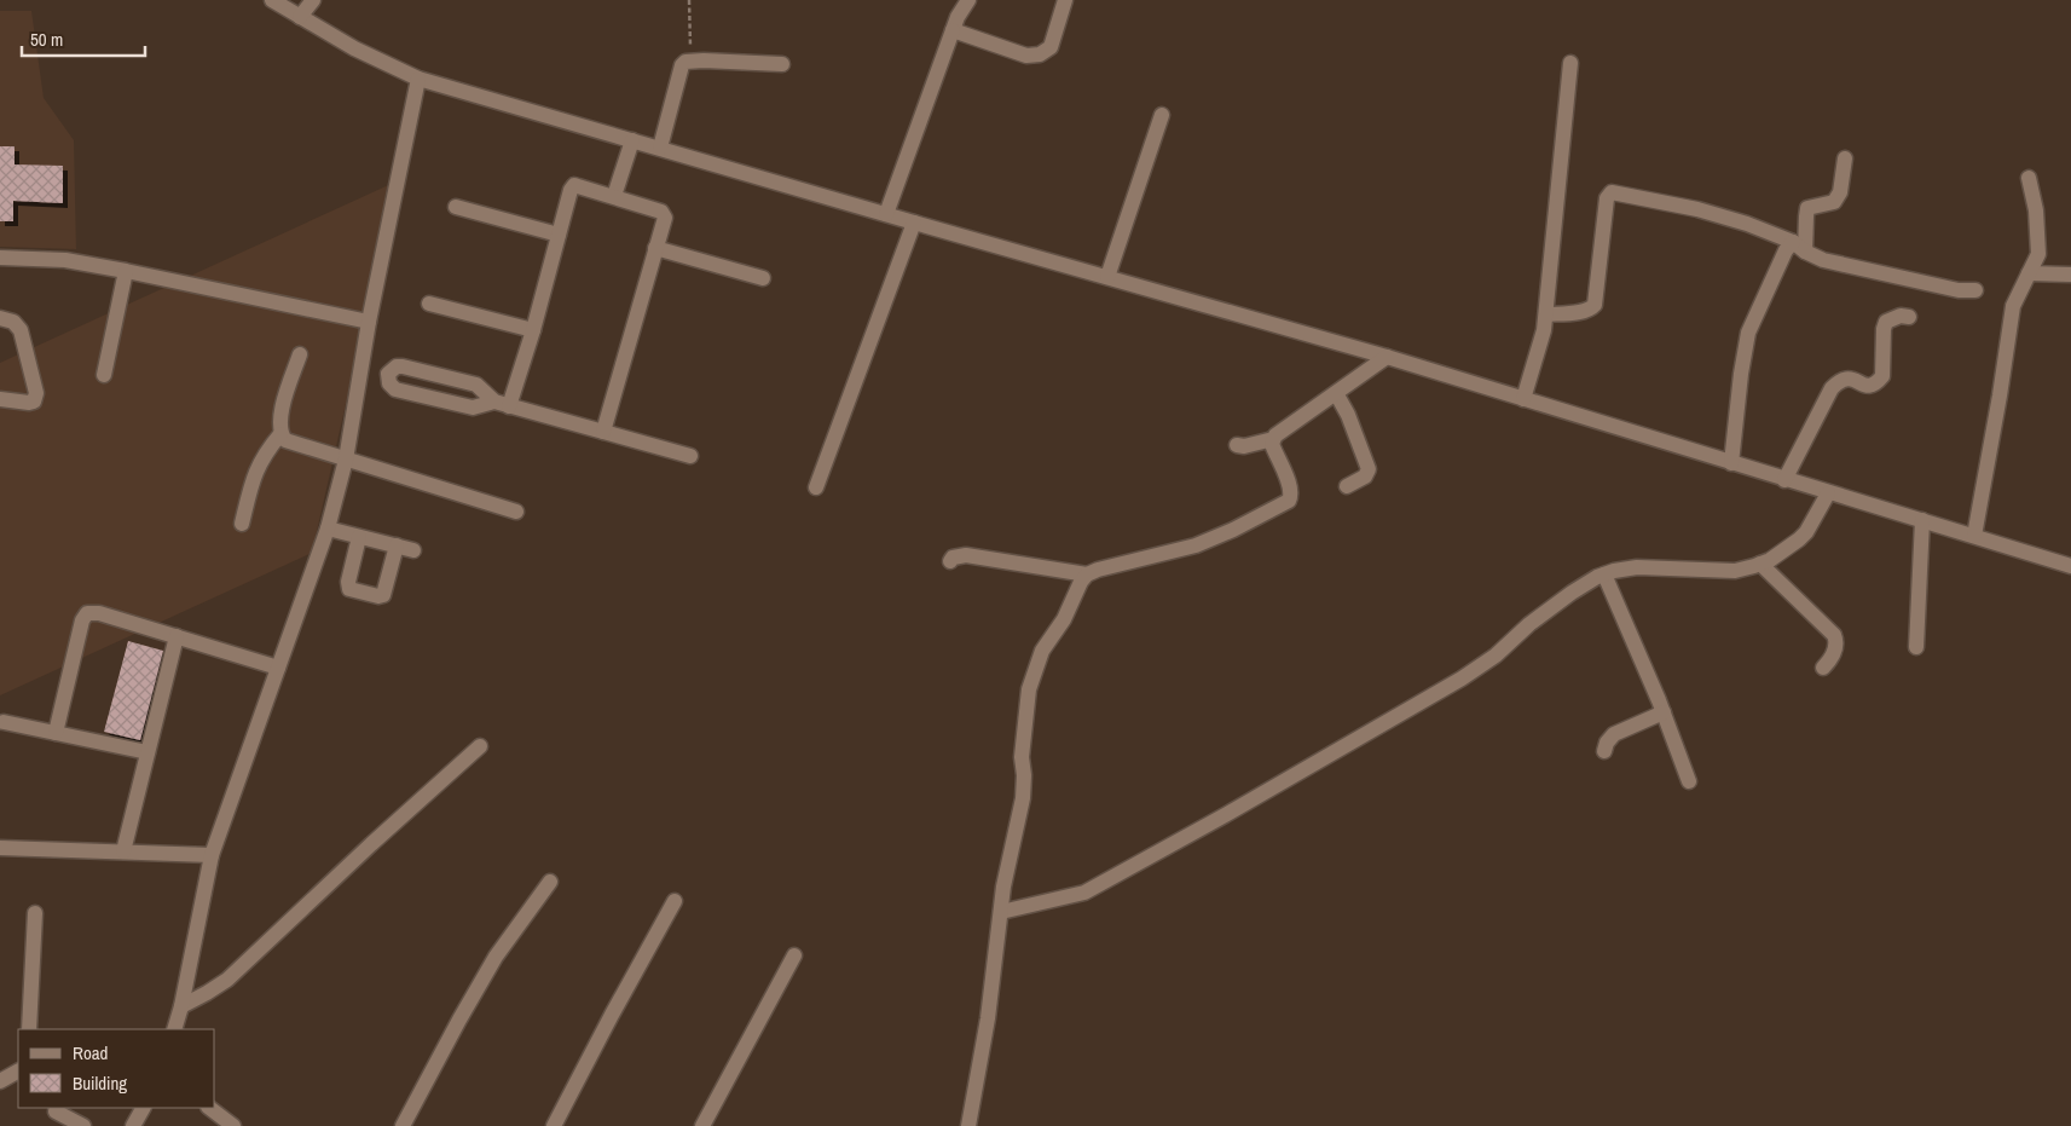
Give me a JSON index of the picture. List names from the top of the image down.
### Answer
{
  "legend": ["Road", "Building"],
  "scale_bar": "50 m"
}
